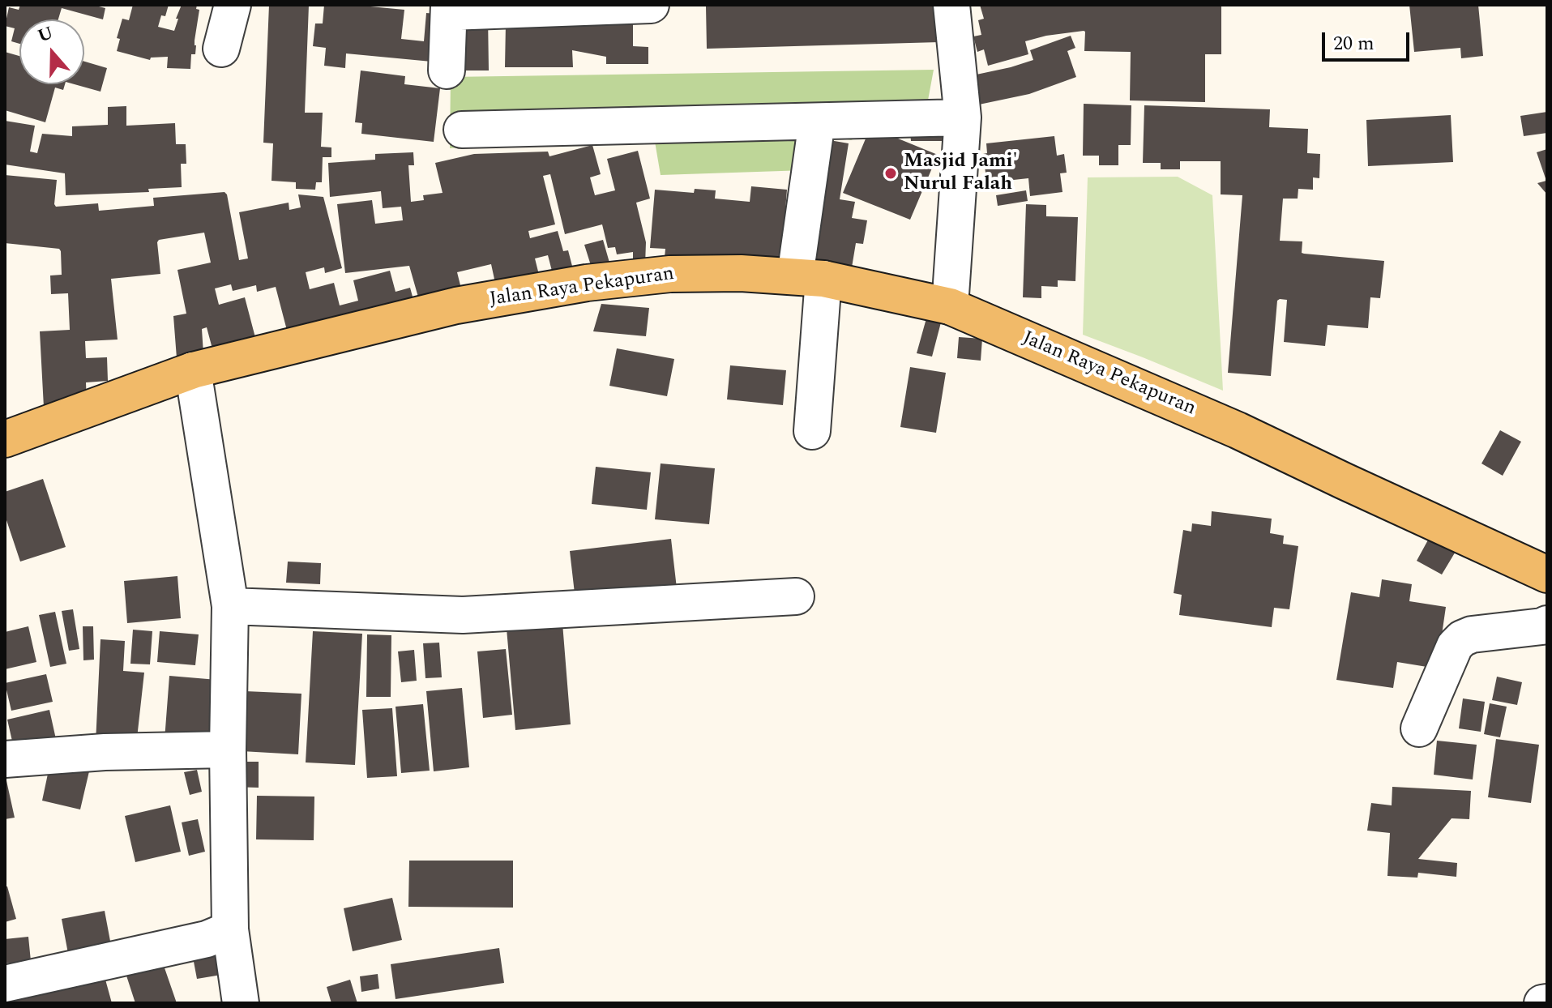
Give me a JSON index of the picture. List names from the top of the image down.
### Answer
{
  "streets": {
    "main road": ["Jalan Raya Pekapuran"]
  },
  "places": ["Masjid Jami' Nurul Falah"],
  "scale_bar": "20 m",
  "north": "top"
}
